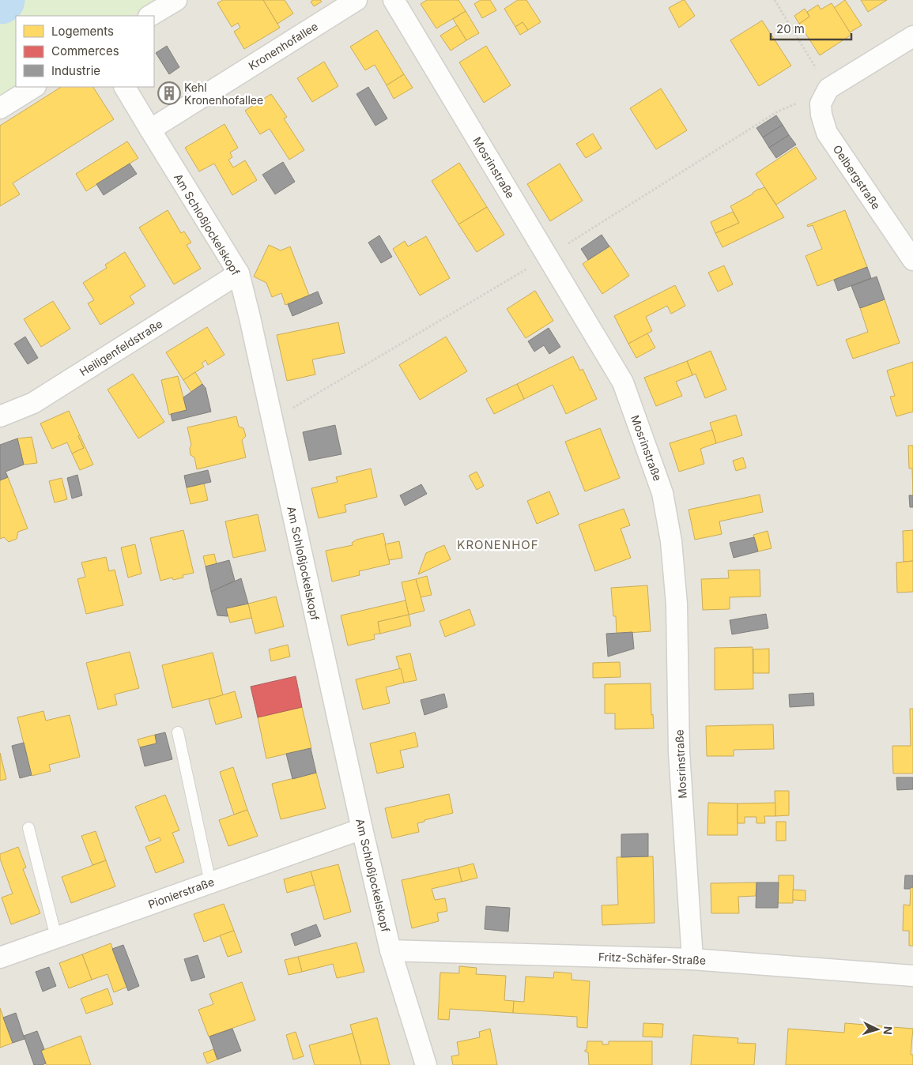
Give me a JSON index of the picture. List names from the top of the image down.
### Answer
{
  "streets": {
    "street": [
      "Kronenhofallee",
      "Mosrinstraße",
      "Oelbergstraße",
      "Am Schloßjockelskopf",
      "Heiligenfeldstraße",
      "Pionierstraße",
      "Fritz-Schäfer-Straße"
    ]
  },
  "crossings": [
    ["Kronenhofallee", "Am Schloßjockelskopf"],
    ["Mosrinstraße", "Fritz-Schäfer-Straße"],
    ["Am Schloßjockelskopf", "Heiligenfeldstraße"],
    ["Am Schloßjockelskopf", "Pionierstraße"],
    ["Am Schloßjockelskopf", "Fritz-Schäfer-Straße"]
  ],
  "districts": ["KRONENHOF"],
  "places": {
    "building": ["Kehl Kronenhofallee"]
  },
  "legend": ["Logements", "Commerces", "Industrie"],
  "scale_bar": "20 m",
  "north": "right"
}
